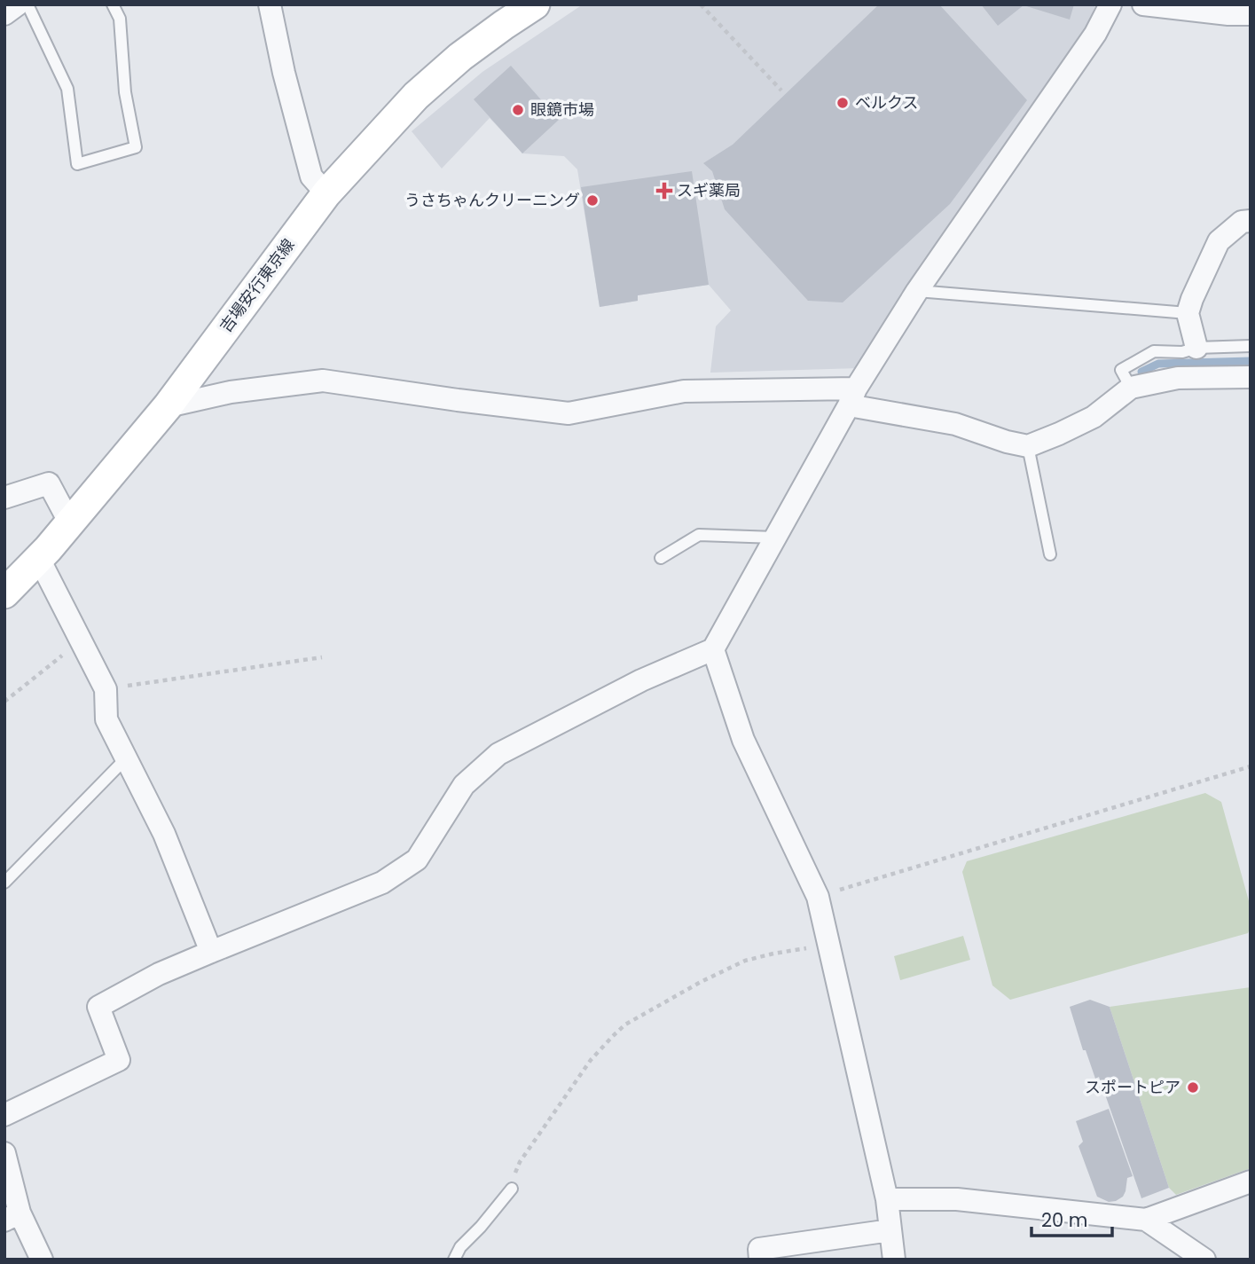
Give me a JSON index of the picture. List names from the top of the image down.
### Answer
{
  "streets": {
    "main road": ["吉場安行東京線"]
  },
  "places": {
    "other": [
      "ベルクス",
      "眼鏡市場",
      "うさちゃんクリーニング",
      "スポートピア"
    ],
    "health": ["スギ薬局"]
  },
  "scale_bar": "20 m"
}
